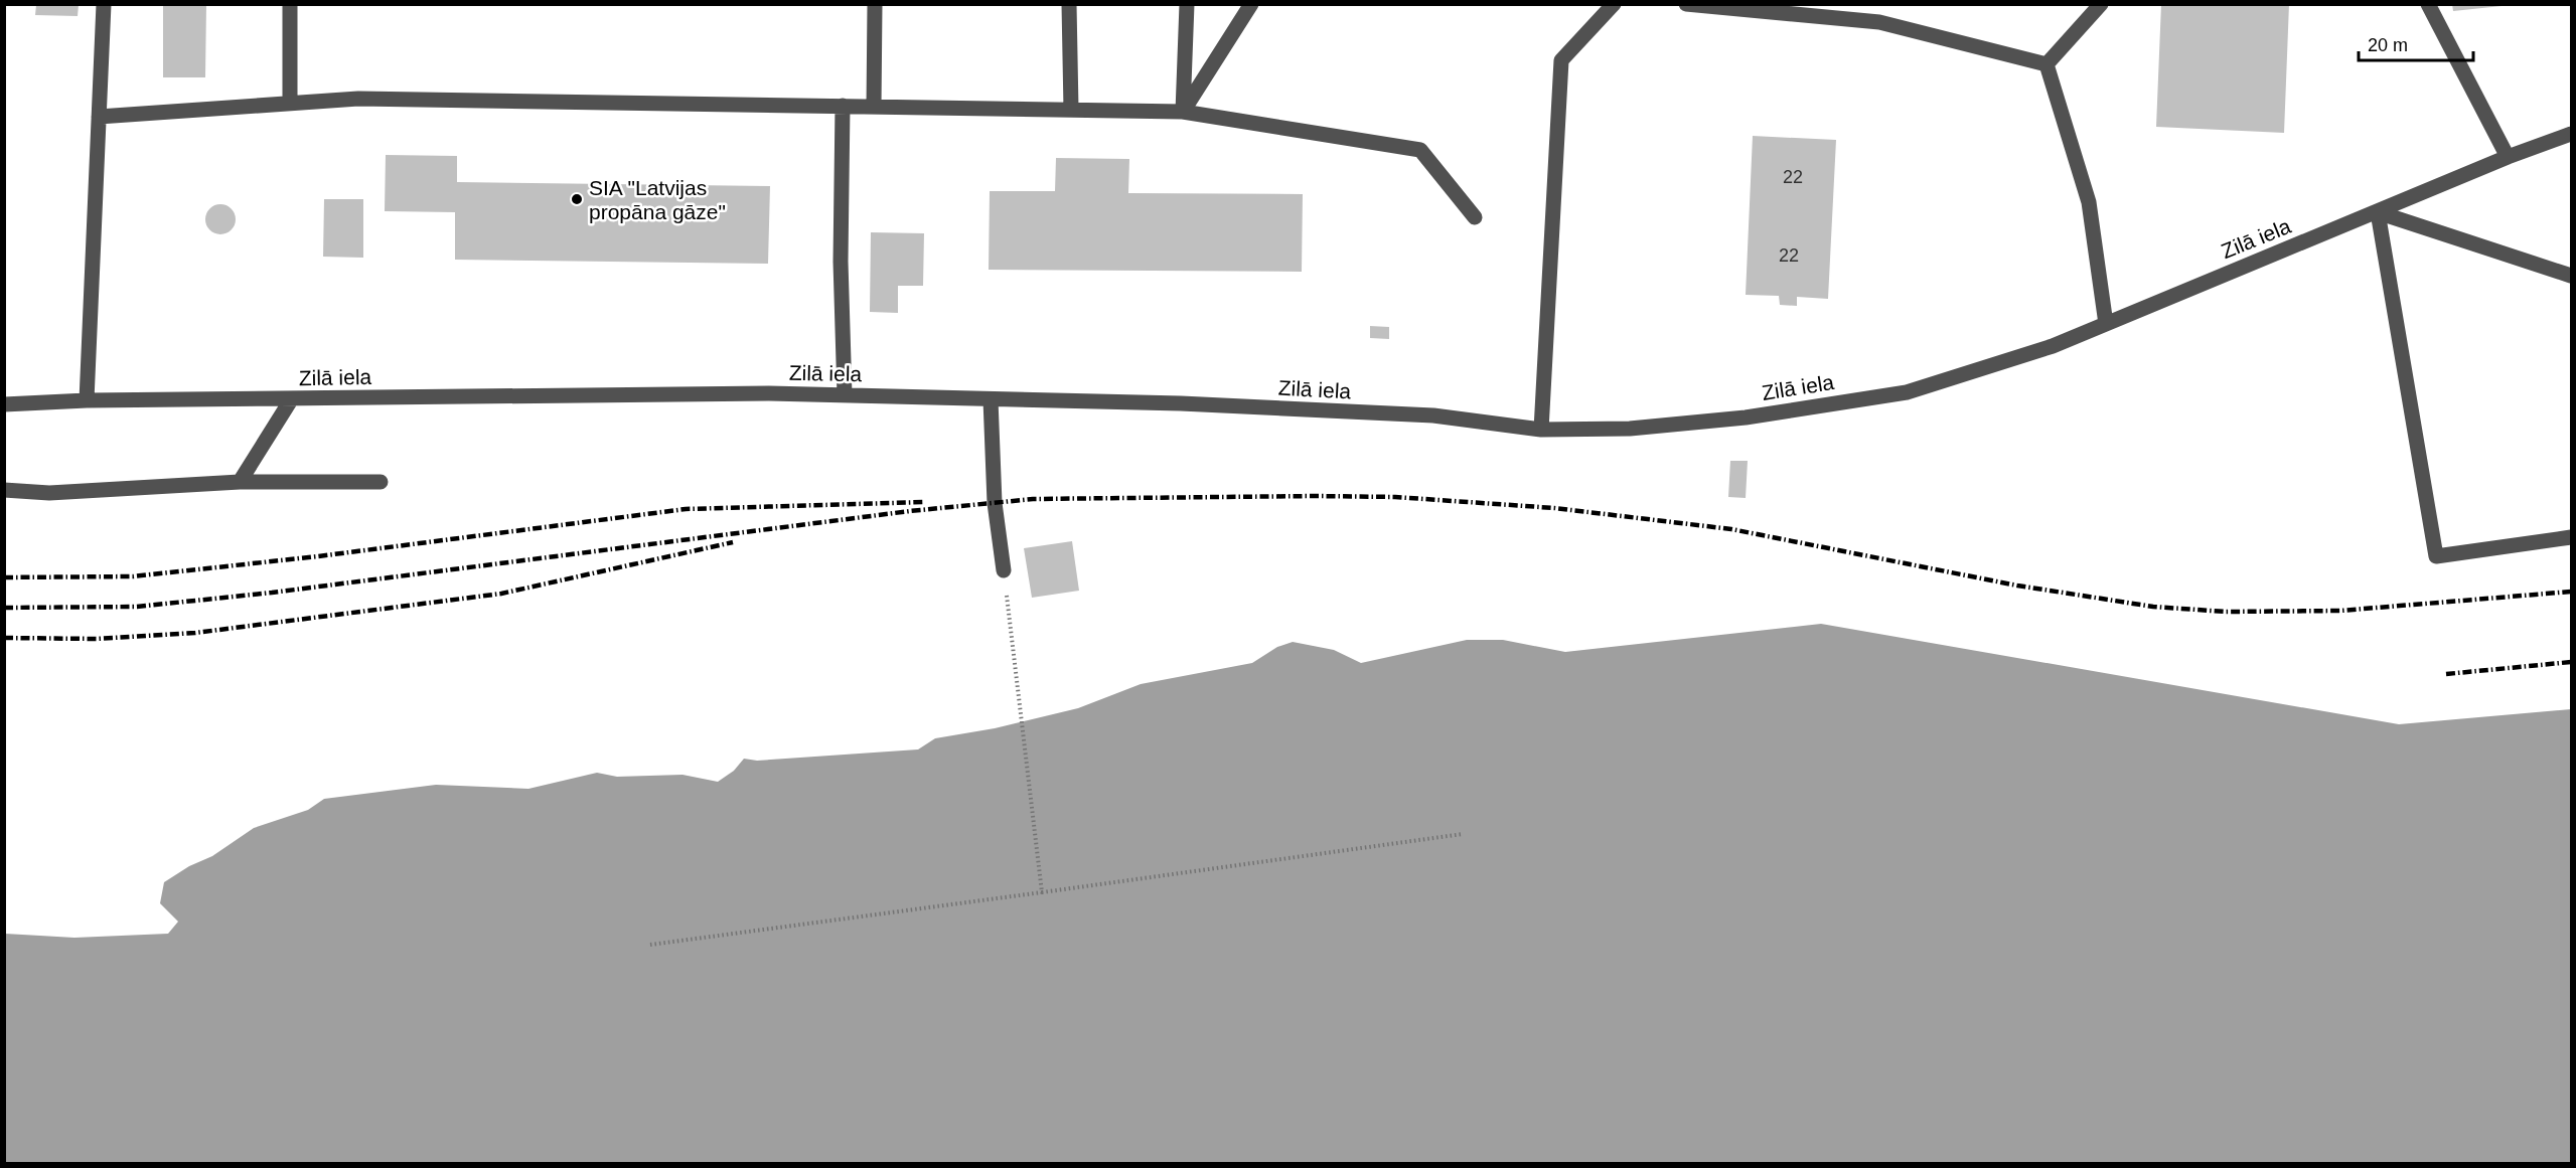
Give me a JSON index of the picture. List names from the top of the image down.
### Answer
{
  "streets": {
    "street": ["Zilā iela"]
  },
  "places": ["SIA \"Latvijas propāna gāze\""],
  "house_numbers": ["22", "22"],
  "scale_bar": "20 m"
}
